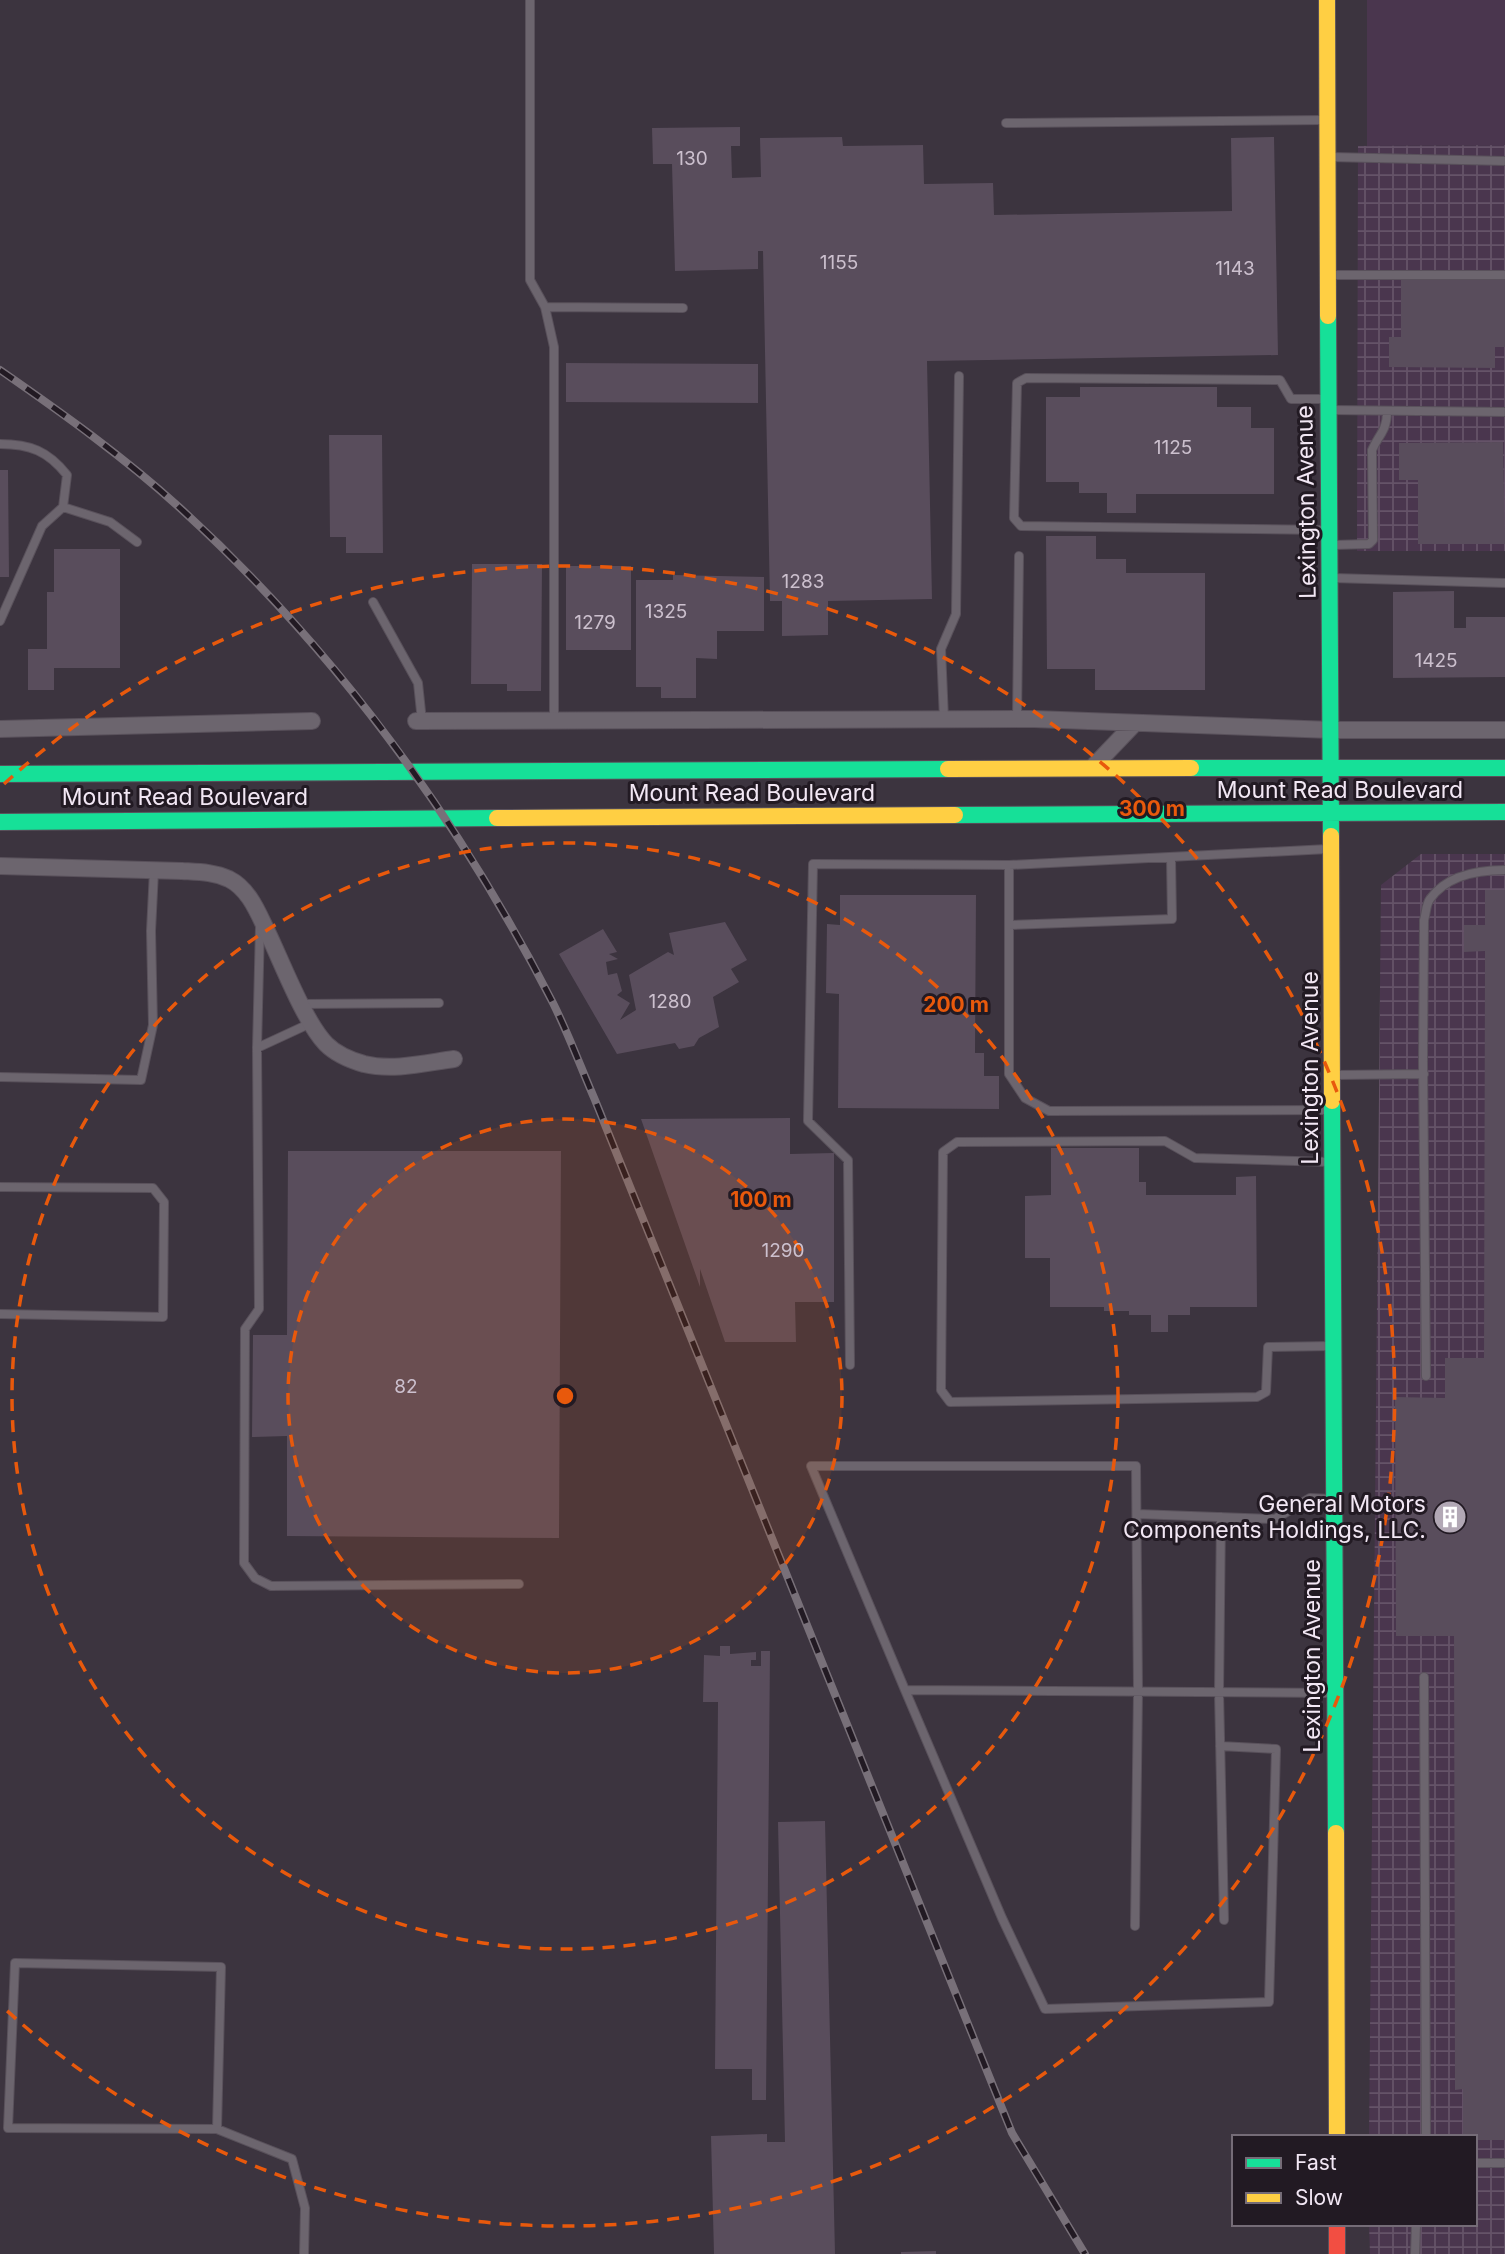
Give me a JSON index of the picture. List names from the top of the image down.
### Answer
{
  "streets": {
    "main road": ["Lexington Avenue", "Mount Read Boulevard"]
  },
  "crossings": [
    ["Lexington Avenue", "Mount Read Boulevard"]
  ],
  "places": {
    "building": ["General Motors Components Holdings, LLC."]
  },
  "house_numbers": [
    "130",
    "1155",
    "1143",
    "1125",
    "1283",
    "1325",
    "1279",
    "1425",
    "1280",
    "1290",
    "82"
  ],
  "legend": ["Fast", "Slow"],
  "rings": ["300 m", "200 m", "100 m"]
}
